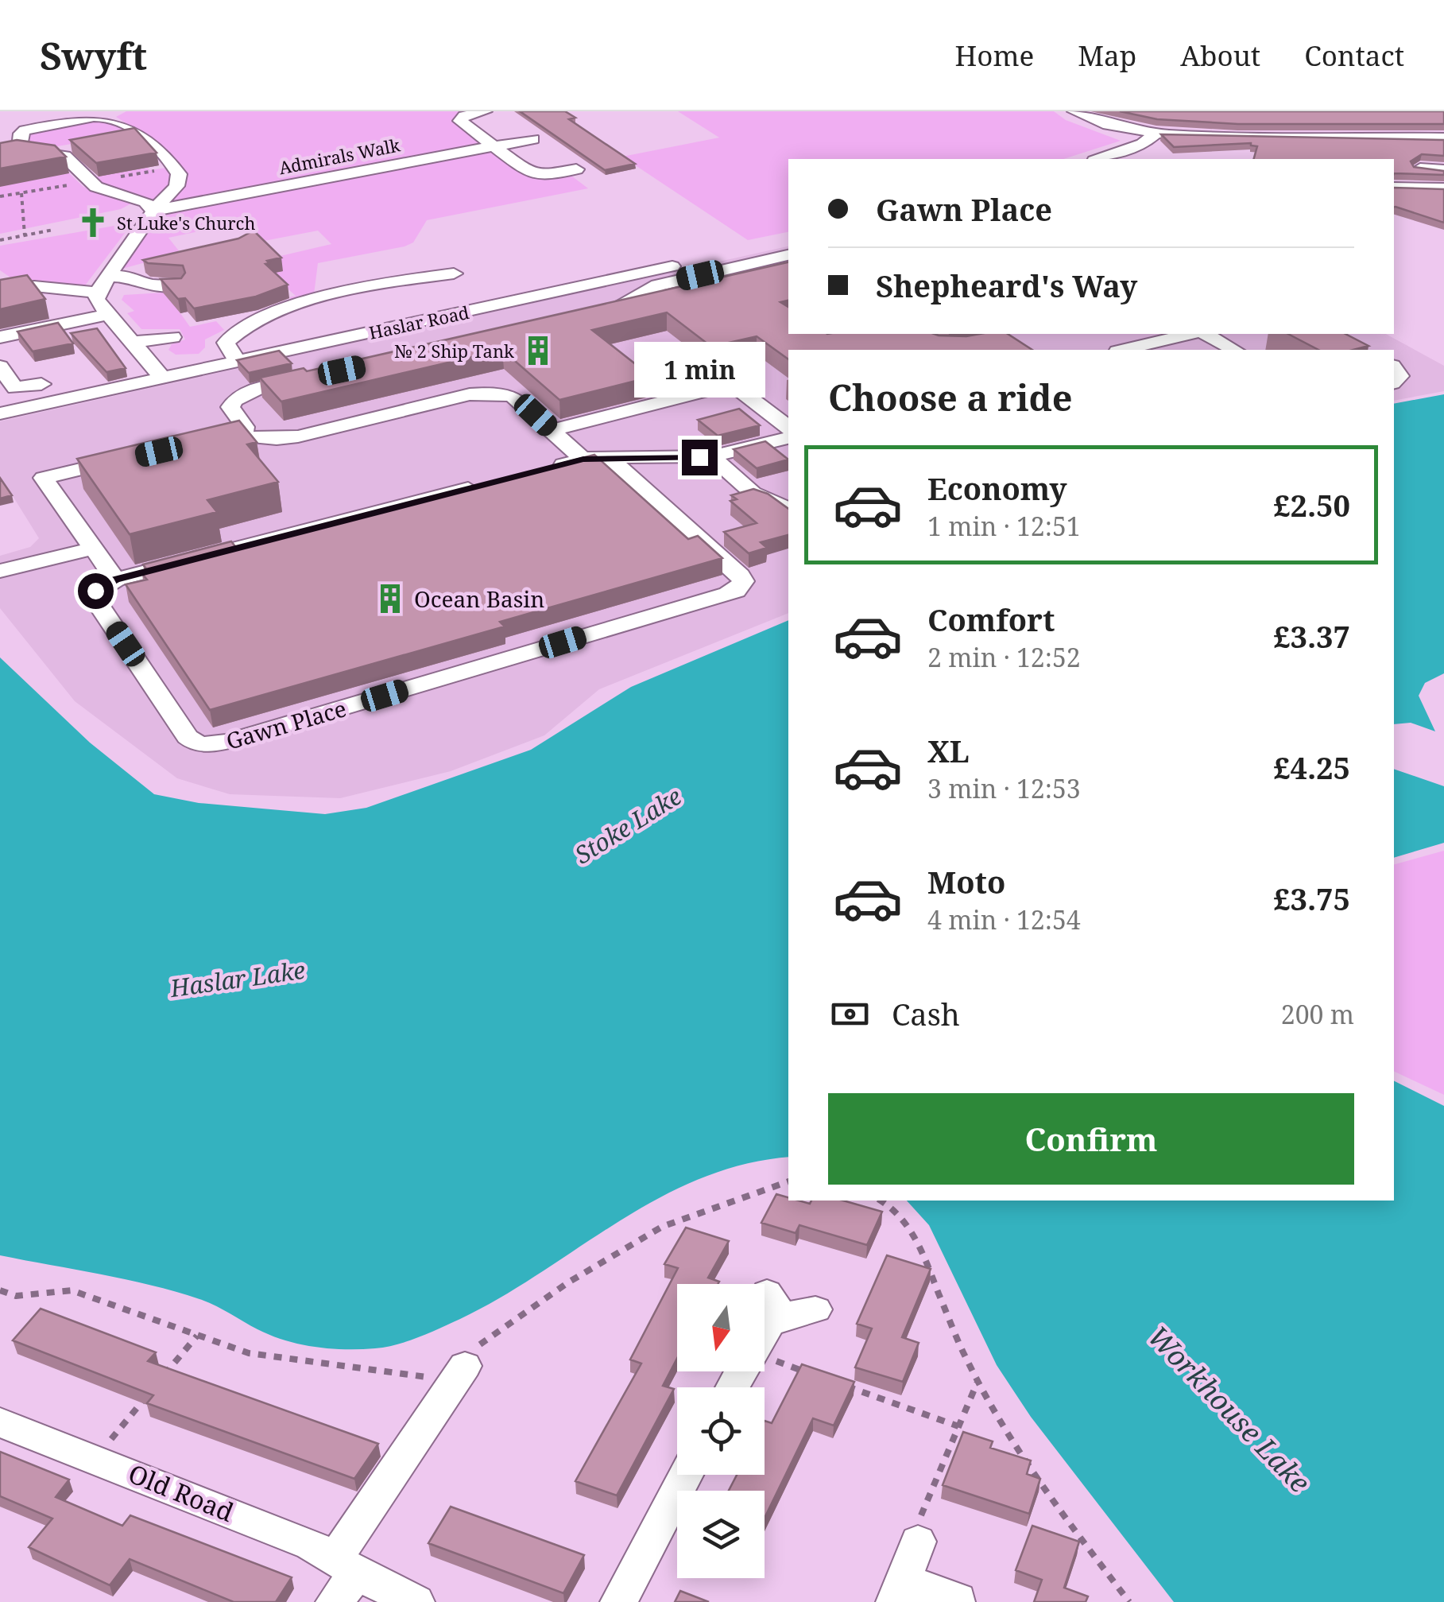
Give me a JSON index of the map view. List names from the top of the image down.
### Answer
{
  "streets": {
    "street": [
      "Admirals Walk",
      "Haslar Road",
      "Gawn Place",
      "Old Road"
    ]
  },
  "water": ["Stoke Lake", "Haslar Lake", "Workhouse Lake"],
  "places": {
    "church": ["St Luke's Church"],
    "building": ["№ 2 Ship Tank", "Ocean Basin"]
  },
  "north": "bottom",
  "page": {
    "header": "Swyft",
    "nav": [
      "Home",
      "Map",
      "About",
      "Contact"
    ],
    "banner": ["Gawn Place", "Shepheard's Way"],
    "bubble": "1 min",
    "heading": "Choose a ride",
    "list": [
      {
        "name": "Economy",
        "note": "1 min · 12:51",
        "value": "£2.50"
      },
      {
        "name": "Comfort",
        "note": "2 min · 12:52",
        "value": "£3.37"
      },
      {
        "name": "XL",
        "note": "3 min · 12:53",
        "value": "£4.25"
      },
      {
        "name": "Moto",
        "note": "4 min · 12:54",
        "value": "£3.75"
      }
    ],
    "pay": ["Cash", "200 m"],
    "buttons": "Confirm"
  }
}
